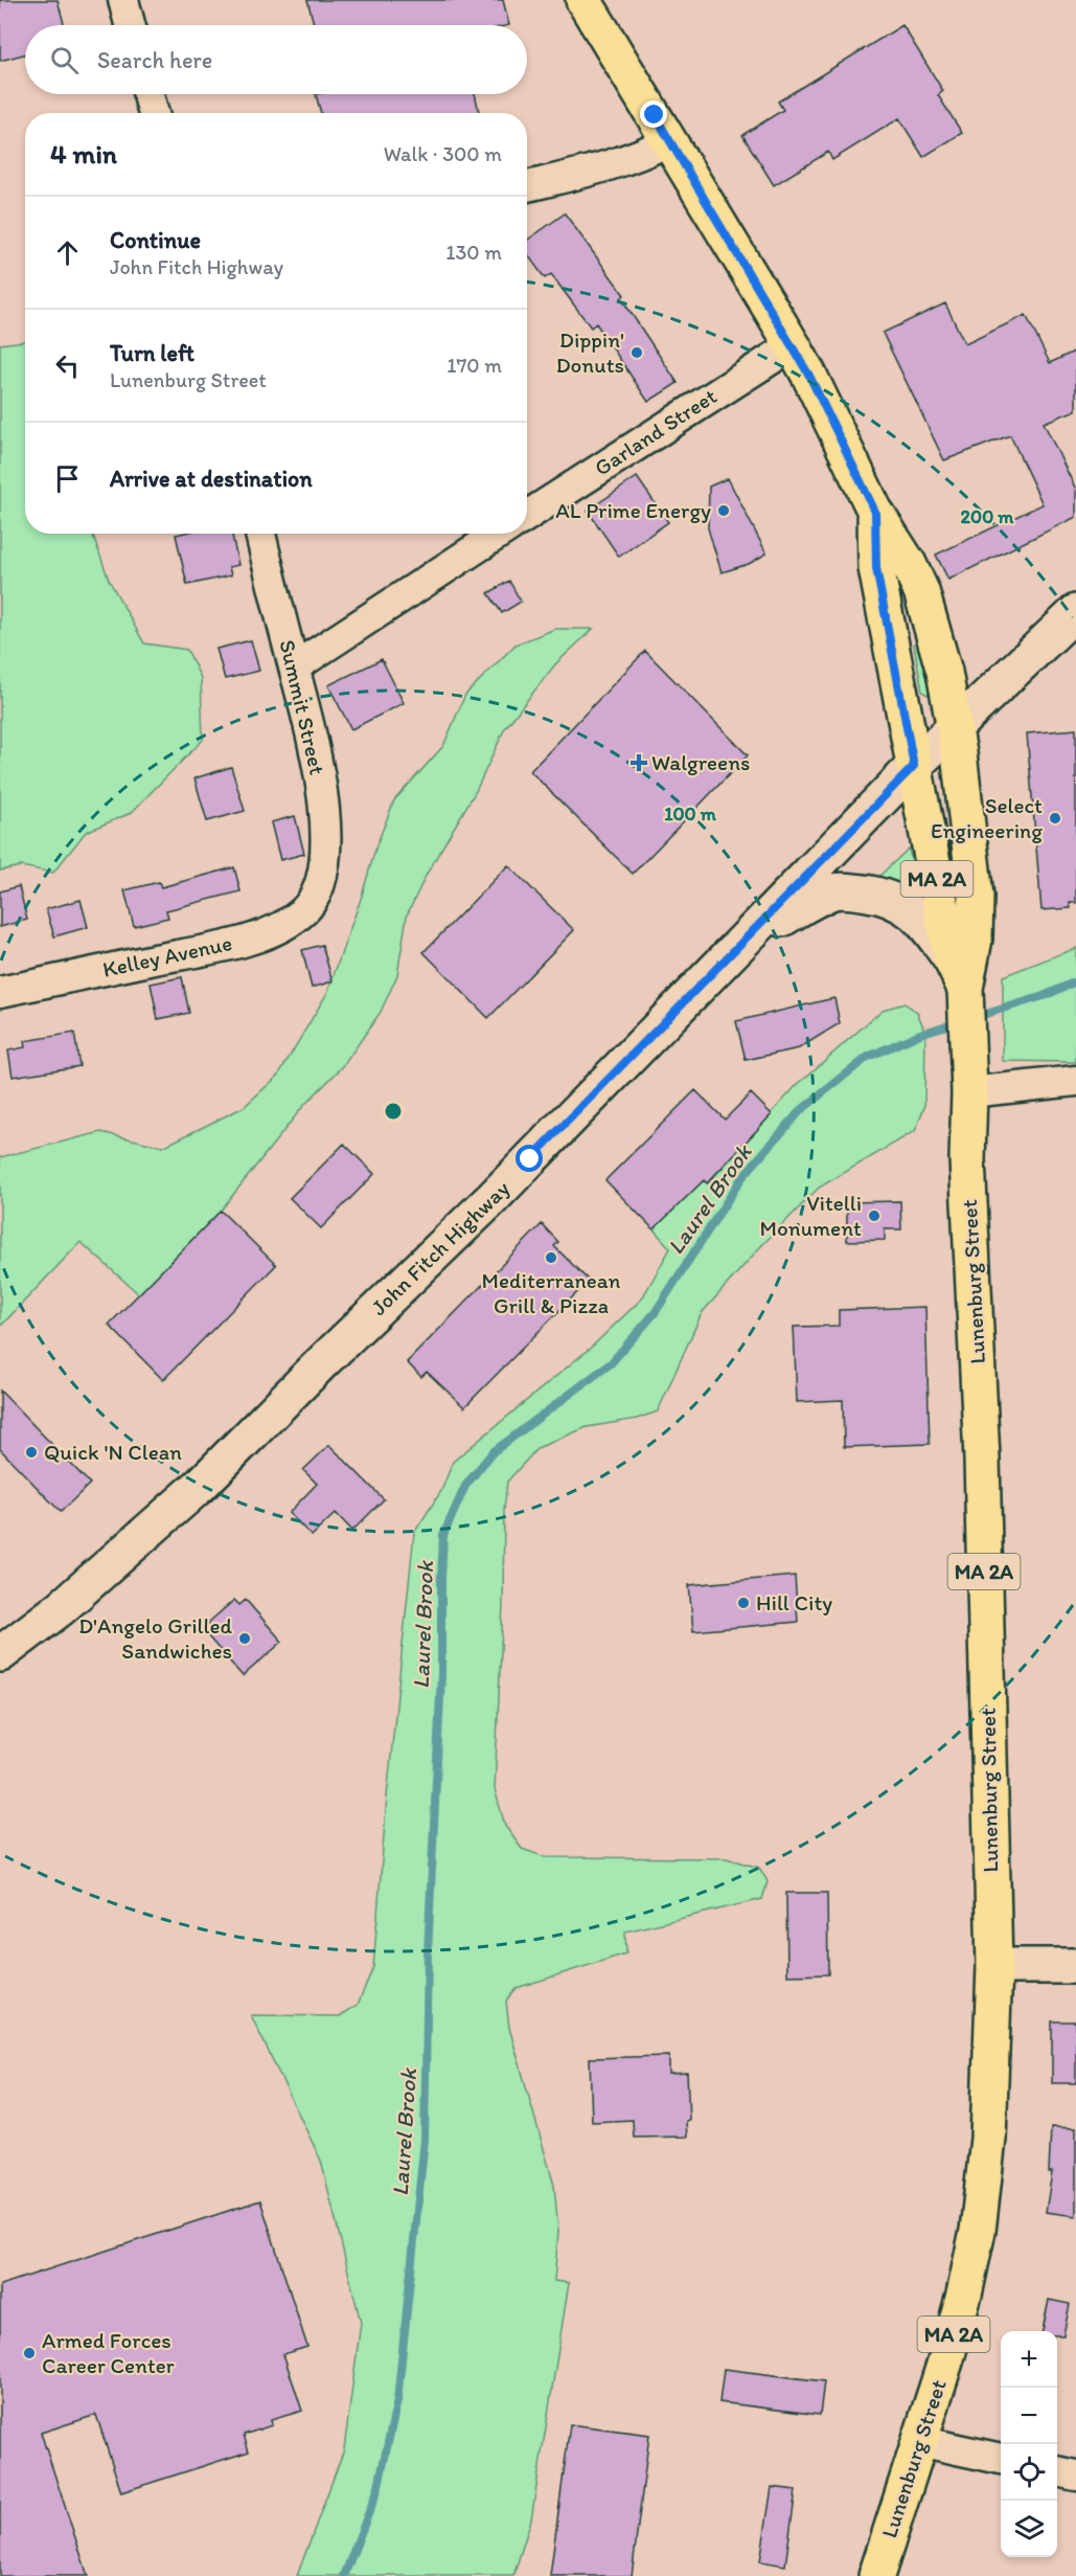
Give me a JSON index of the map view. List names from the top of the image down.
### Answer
{
  "streets": {
    "main road": ["MA 2A", "John Fitch Highway", "Lunenburg Street"],
    "street": ["Garland Street", "Summit Street", "Kelley Avenue"]
  },
  "crossings": [
    ["Garland Street", "Lunenburg Street"],
    ["Summit Street", "Kelley Avenue"],
    ["John Fitch Highway", "Lunenburg Street"]
  ],
  "water": ["Laurel Brook"],
  "places": {
    "other": [
      "Dippin' Donuts",
      "AL Prime Energy",
      "Select Engineering",
      "Vitelli Monument",
      "Mediterranean Grill & Pizza",
      "Quick 'N Clean",
      "Hill City",
      "D'Angelo Grilled Sandwiches",
      "Armed Forces Career Center"
    ],
    "health": ["Walgreens"]
  },
  "page": {
    "search": "Search here",
    "heading": ["4 min", "Walk · 300 m"],
    "list": [
      ["Continue", "John Fitch Highway", "130 m"],
      ["Turn left", "Lunenburg Street", "170 m"],
      "Arrive at destination"
    ],
    "map_buttons": ["+", "−"]
  },
  "rings": ["200 m", "100 m"]
}
